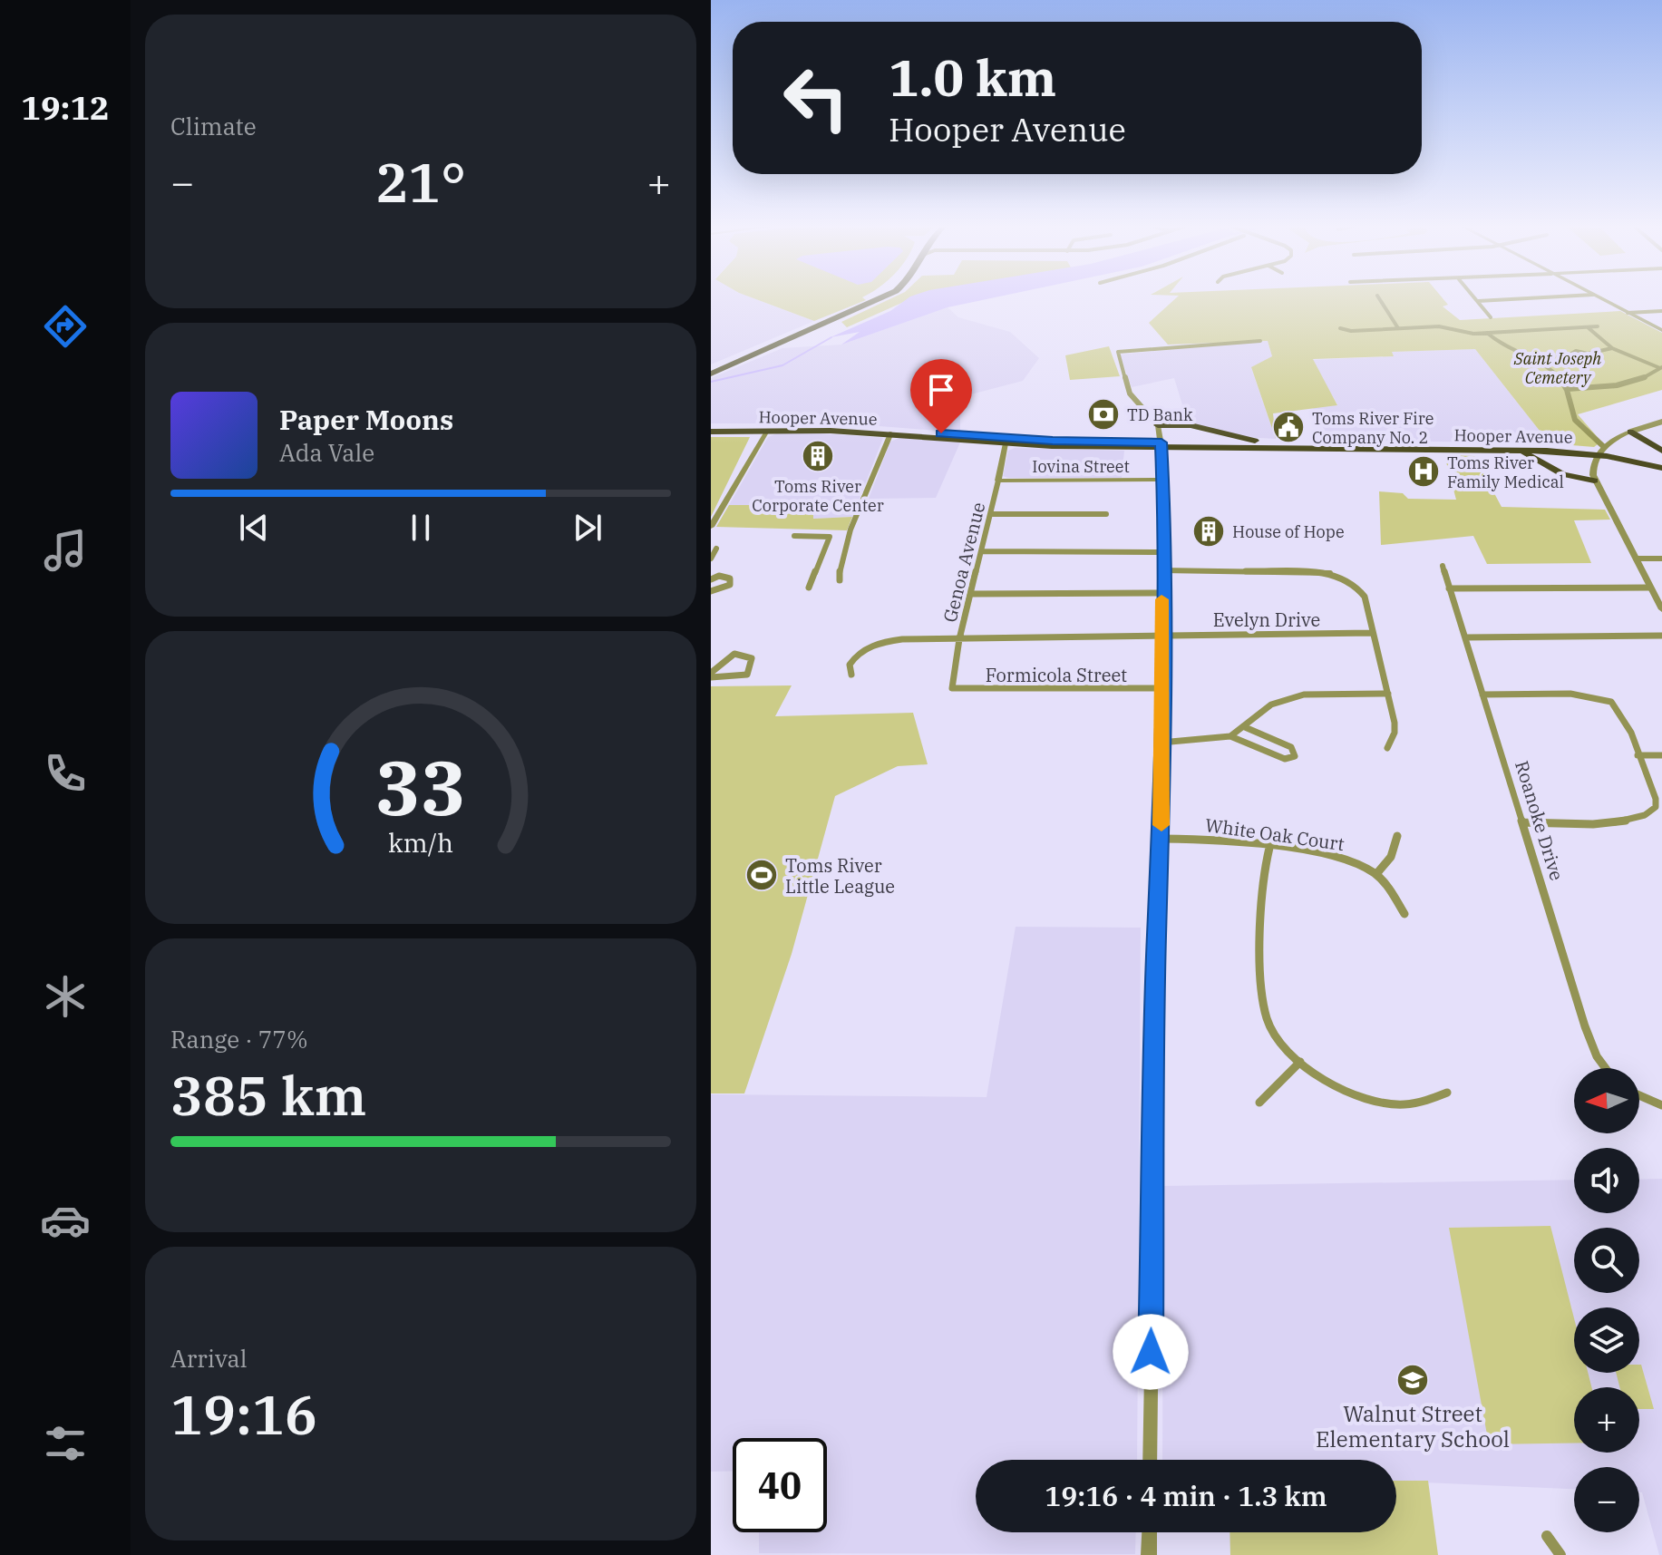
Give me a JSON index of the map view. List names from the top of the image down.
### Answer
{
  "streets": {
    "main road": ["Hooper Avenue"],
    "street": [
      "Iovina Street",
      "Genoa Avenue",
      "Evelyn Drive",
      "Formicola Street",
      "Roanoke Drive",
      "White Oak Court"
    ]
  },
  "crossings": [
    ["Hooper Avenue", "Genoa Avenue"],
    ["Iovina Street", "Genoa Avenue"],
    ["Genoa Avenue", "Evelyn Drive"],
    ["Genoa Avenue", "Formicola Street"]
  ],
  "parks": ["Saint Joseph Cemetery"],
  "places": {
    "bank": ["TD Bank"],
    "public building": ["Toms River Fire Company No. 2"],
    "building": ["Toms River Corporate Center", "House of Hope"],
    "hospital": ["Toms River Family Medical"],
    "sports": ["Toms River Little League"],
    "school or university": ["Walnut Street Elementary School"]
  },
  "north": "left",
  "page": {
    "tabs": "19:12",
    "tile": [
      "Climate",
      ["Range · 77%", "385 km"],
      ["Arrival", "19:16"]
    ],
    "turn": ["1.0 km", "Hooper Avenue"],
    "heat": ["−", "21°", "+"],
    "song": ["Paper Moons", "Ada Vale"],
    "map_buttons": ["+", "−"],
    "limit": "40",
    "trip": "19:16 · 4 min · 1.3 km",
    "gauge": ["33", "km/h"]
  }
}
